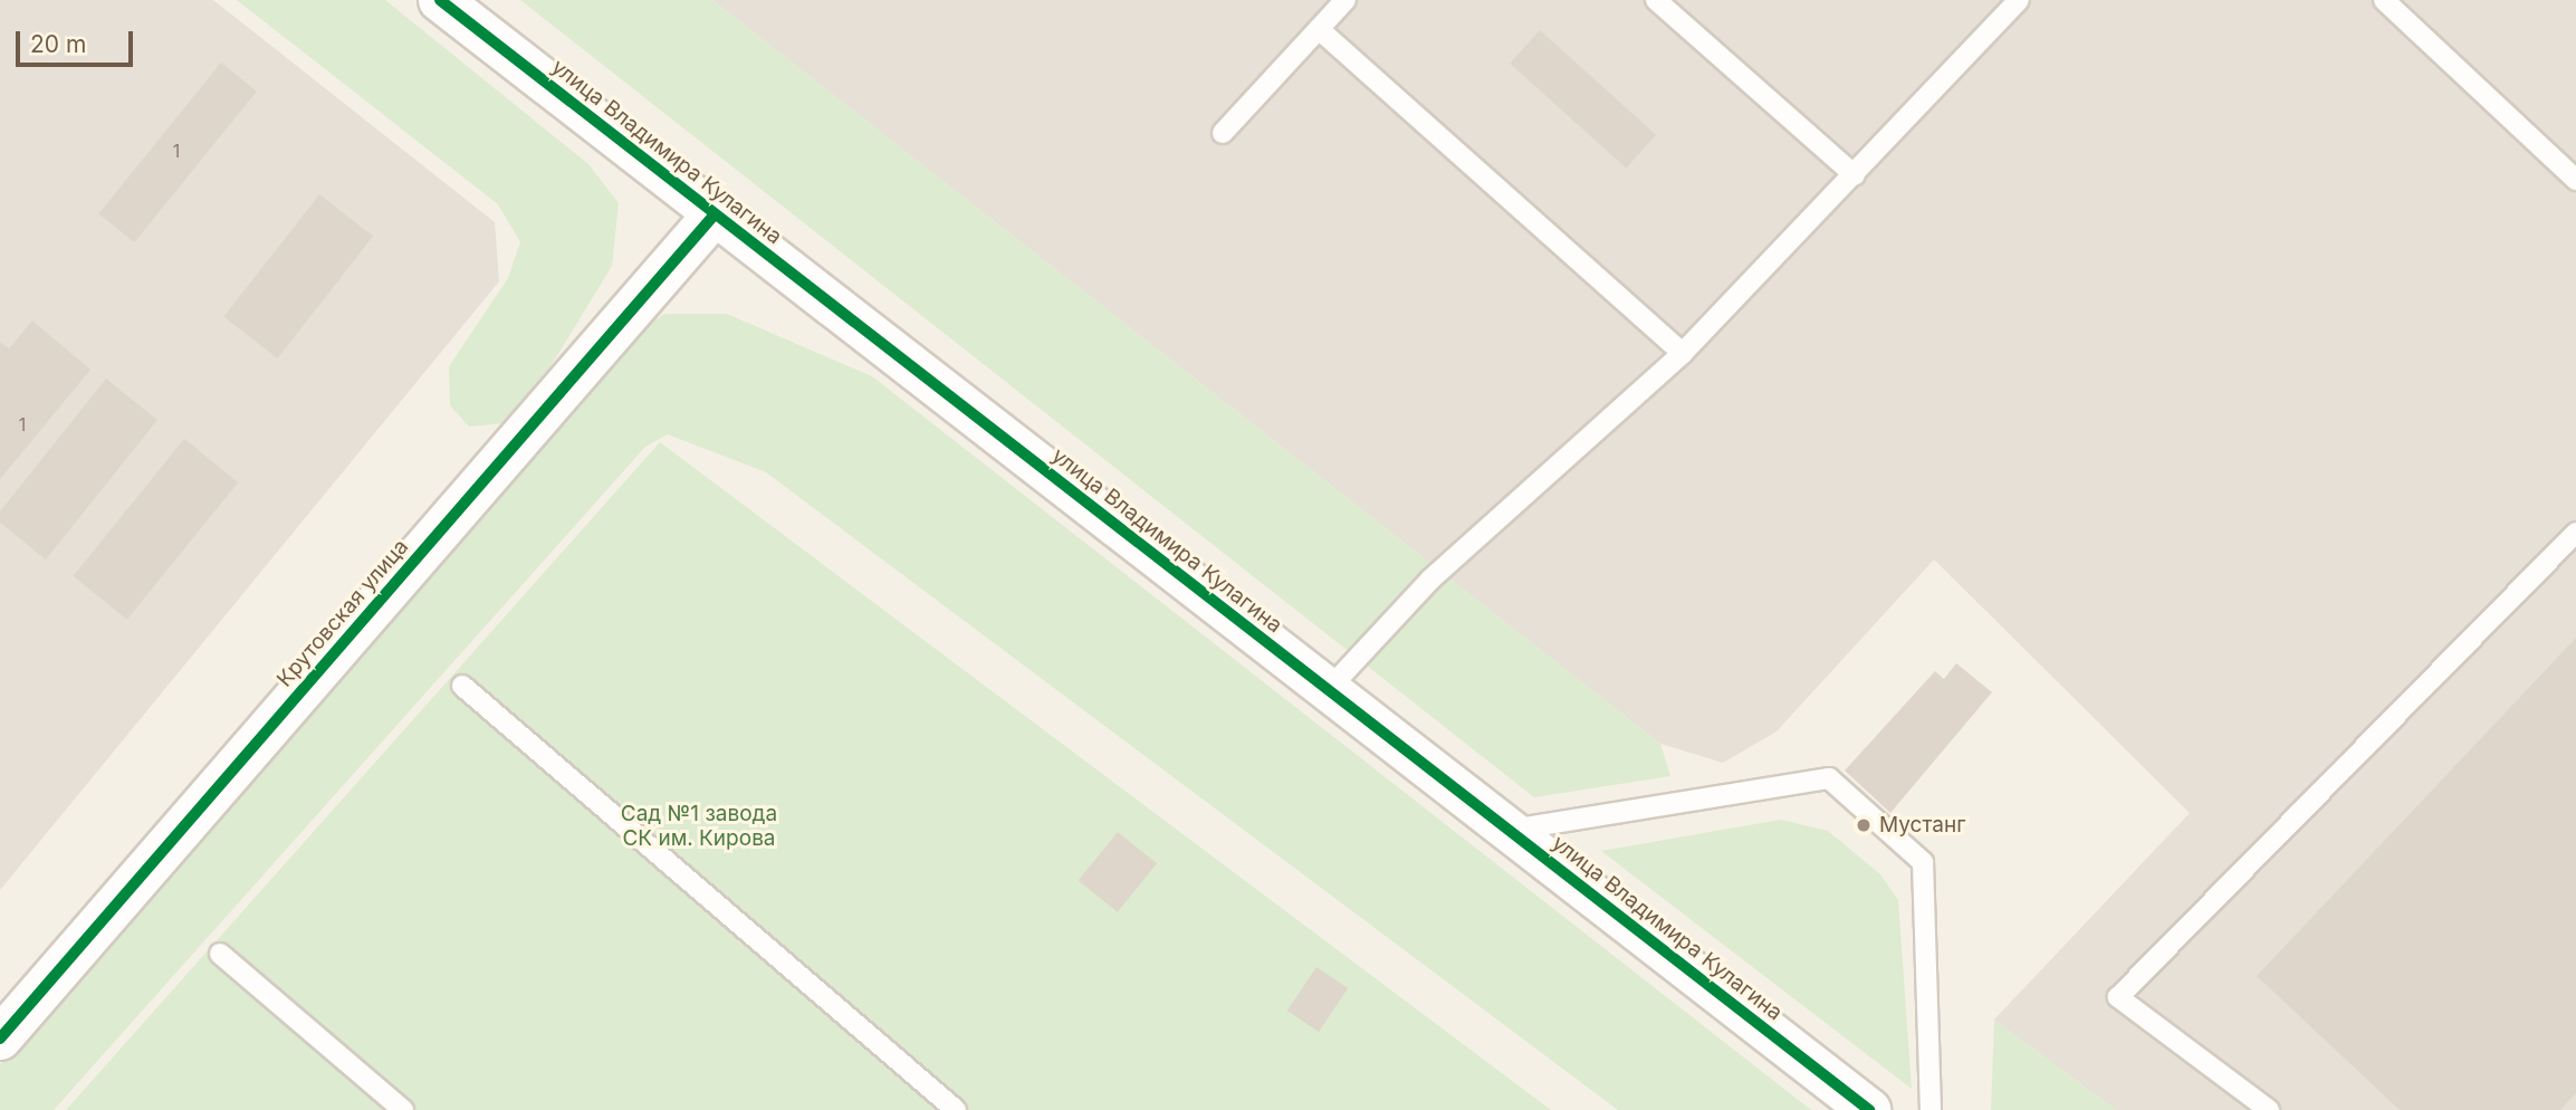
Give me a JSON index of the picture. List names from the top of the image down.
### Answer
{
  "streets": {
    "street": ["улица Владимира Кулагина", "Крутовская улица"]
  },
  "crossings": [
    ["улица Владимира Кулагина", "Крутовская улица"]
  ],
  "parks": ["Сад №1 завода СК им. Кирова"],
  "places": ["Мустанг"],
  "house_numbers": ["1", "1"],
  "scale_bar": "20 m"
}
